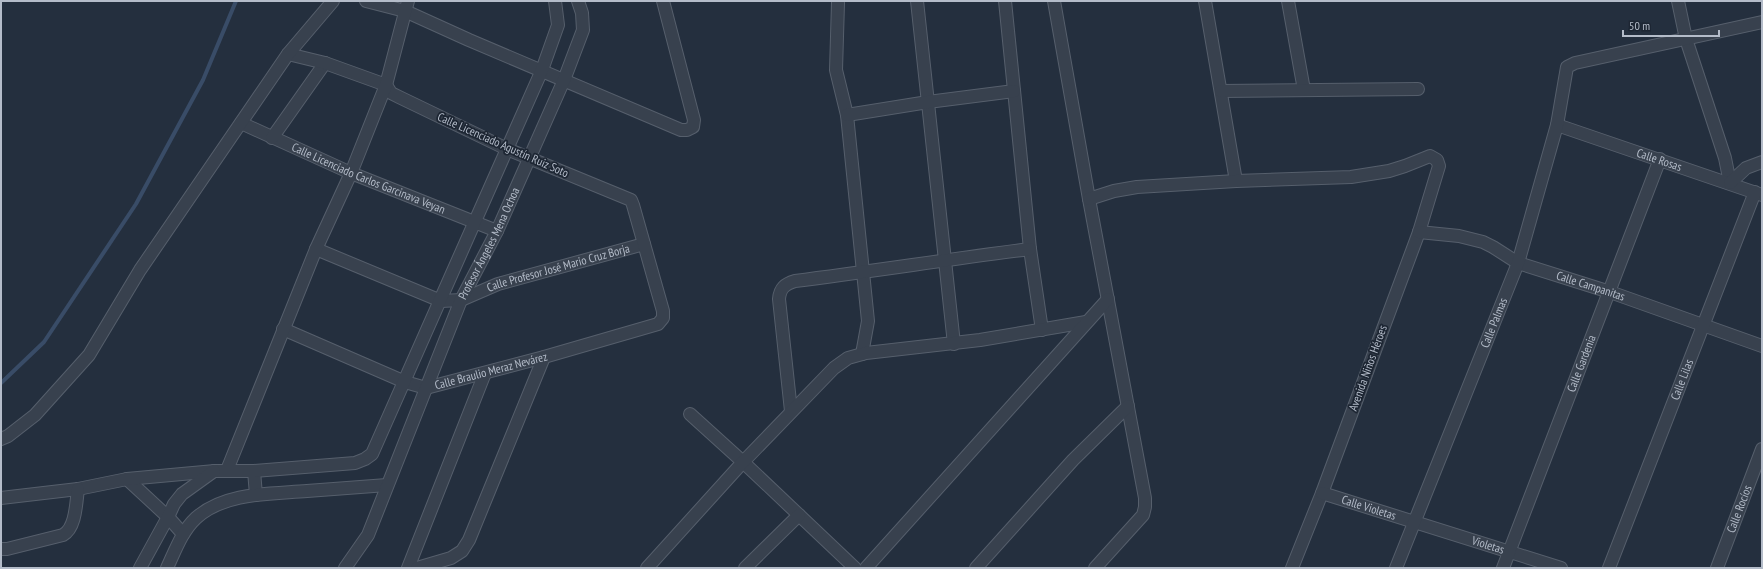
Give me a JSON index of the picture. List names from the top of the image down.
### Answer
{
  "streets": {
    "street": [
      "Calle Licenciado Agustín Ruiz Soto",
      "Calle Rosas",
      "Calle Licenciado Carlos Garcinava Veyan",
      "Profesor Ángeles Mena Ochoa",
      "Calle Profesor José Mario Cruz Borja",
      "Calle Campanitas",
      "Calle Palmas",
      "Calle Gardenia",
      "Avenida Niños Héroes",
      "Calle Braulio Meraz Nevárez",
      "Calle Lilas",
      "Calle Violetas",
      "Calle Rocíos",
      "Violetas"
    ]
  },
  "crossings": [
    ["Calle Licenciado Agustín Ruiz Soto", "Profesor Ángeles Mena Ochoa"],
    ["Calle Licenciado Agustín Ruiz Soto", "Calle Profesor José Mario Cruz Borja"],
    ["Calle Licenciado Agustín Ruiz Soto", "Calle Braulio Meraz Nevárez"],
    ["Calle Rosas", "Calle Palmas"],
    ["Calle Rosas", "Calle Gardenia"],
    ["Calle Rosas", "Calle Lilas"],
    ["Calle Licenciado Carlos Garcinava Veyan", "Profesor Ángeles Mena Ochoa"],
    ["Profesor Ángeles Mena Ochoa", "Calle Profesor José Mario Cruz Borja"],
    ["Profesor Ángeles Mena Ochoa", "Calle Braulio Meraz Nevárez"],
    ["Calle Profesor José Mario Cruz Borja", "Calle Braulio Meraz Nevárez"],
    ["Calle Campanitas", "Calle Palmas"],
    ["Calle Campanitas", "Calle Gardenia"],
    ["Calle Campanitas", "Avenida Niños Héroes"],
    ["Calle Campanitas", "Calle Lilas"],
    ["Calle Palmas", "Calle Violetas"],
    ["Calle Palmas", "Violetas"],
    ["Calle Gardenia", "Violetas"],
    ["Avenida Niños Héroes", "Calle Violetas"],
    ["Calle Violetas", "Violetas"]
  ],
  "scale_bar": "50 m"
}
